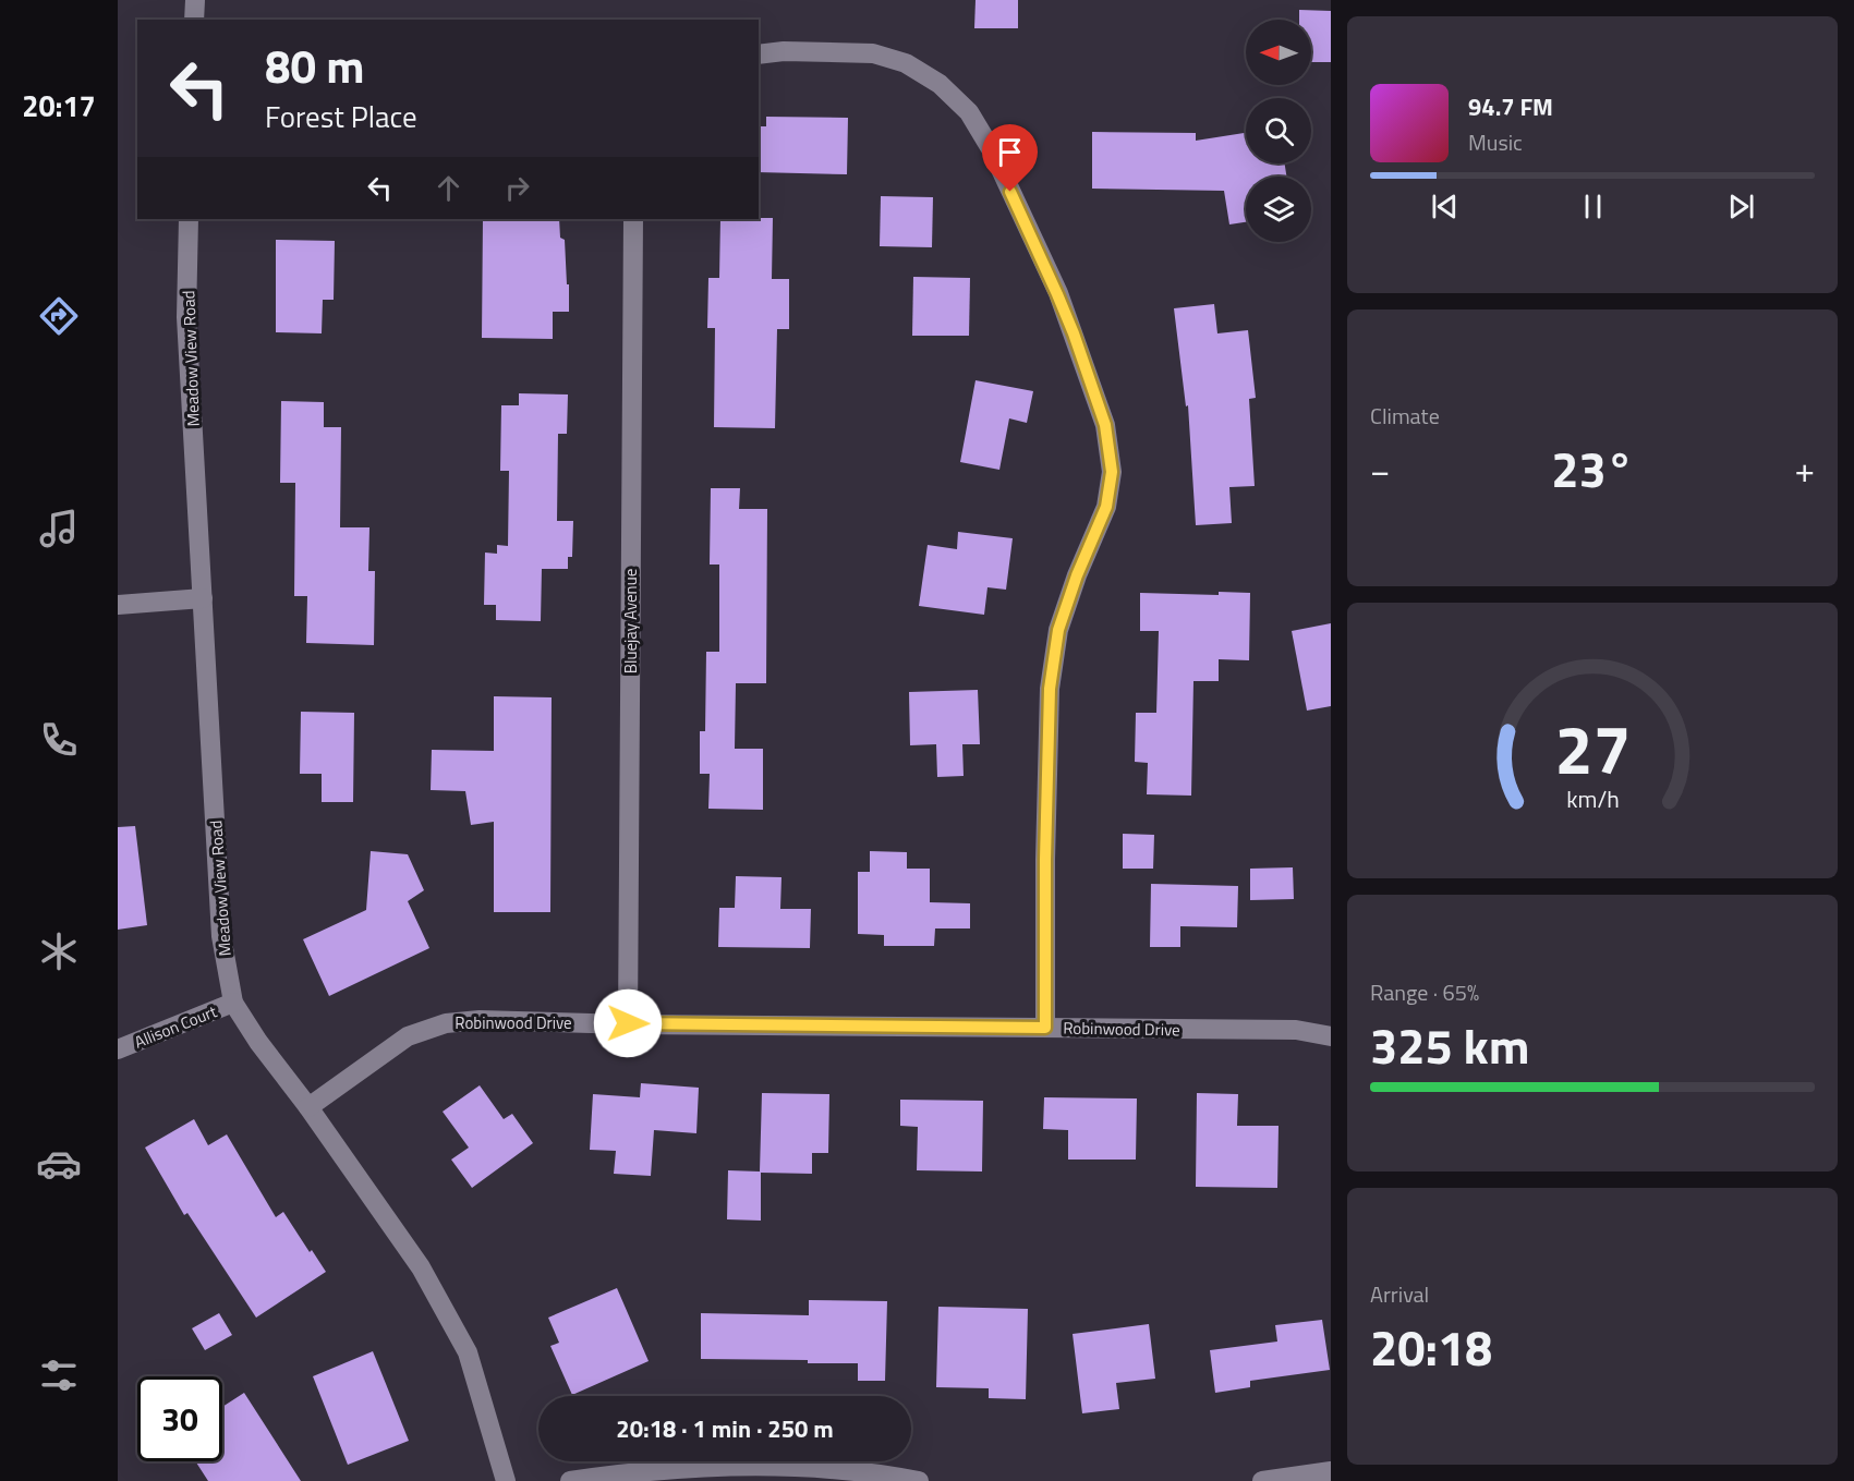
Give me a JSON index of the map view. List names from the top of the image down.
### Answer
{
  "streets": {
    "street": [
      "Meadow View Road",
      "Bluejay Avenue",
      "Robinwood Drive",
      "Allison Court"
    ]
  },
  "crossings": [
    ["Meadow View Road", "Robinwood Drive"],
    ["Meadow View Road", "Allison Court"],
    ["Bluejay Avenue", "Robinwood Drive"]
  ],
  "north": "left",
  "page": {
    "tabs": "20:17",
    "turn": ["80 m", "Forest Place"],
    "song": ["94.7 FM", "Music"],
    "tile": [
      "Climate",
      ["Range · 65%", "325 km"],
      ["Arrival", "20:18"]
    ],
    "heat": ["−", "23°", "+"],
    "limit": "30",
    "trip": "20:18 · 1 min · 250 m",
    "gauge": ["27", "km/h"]
  }
}
